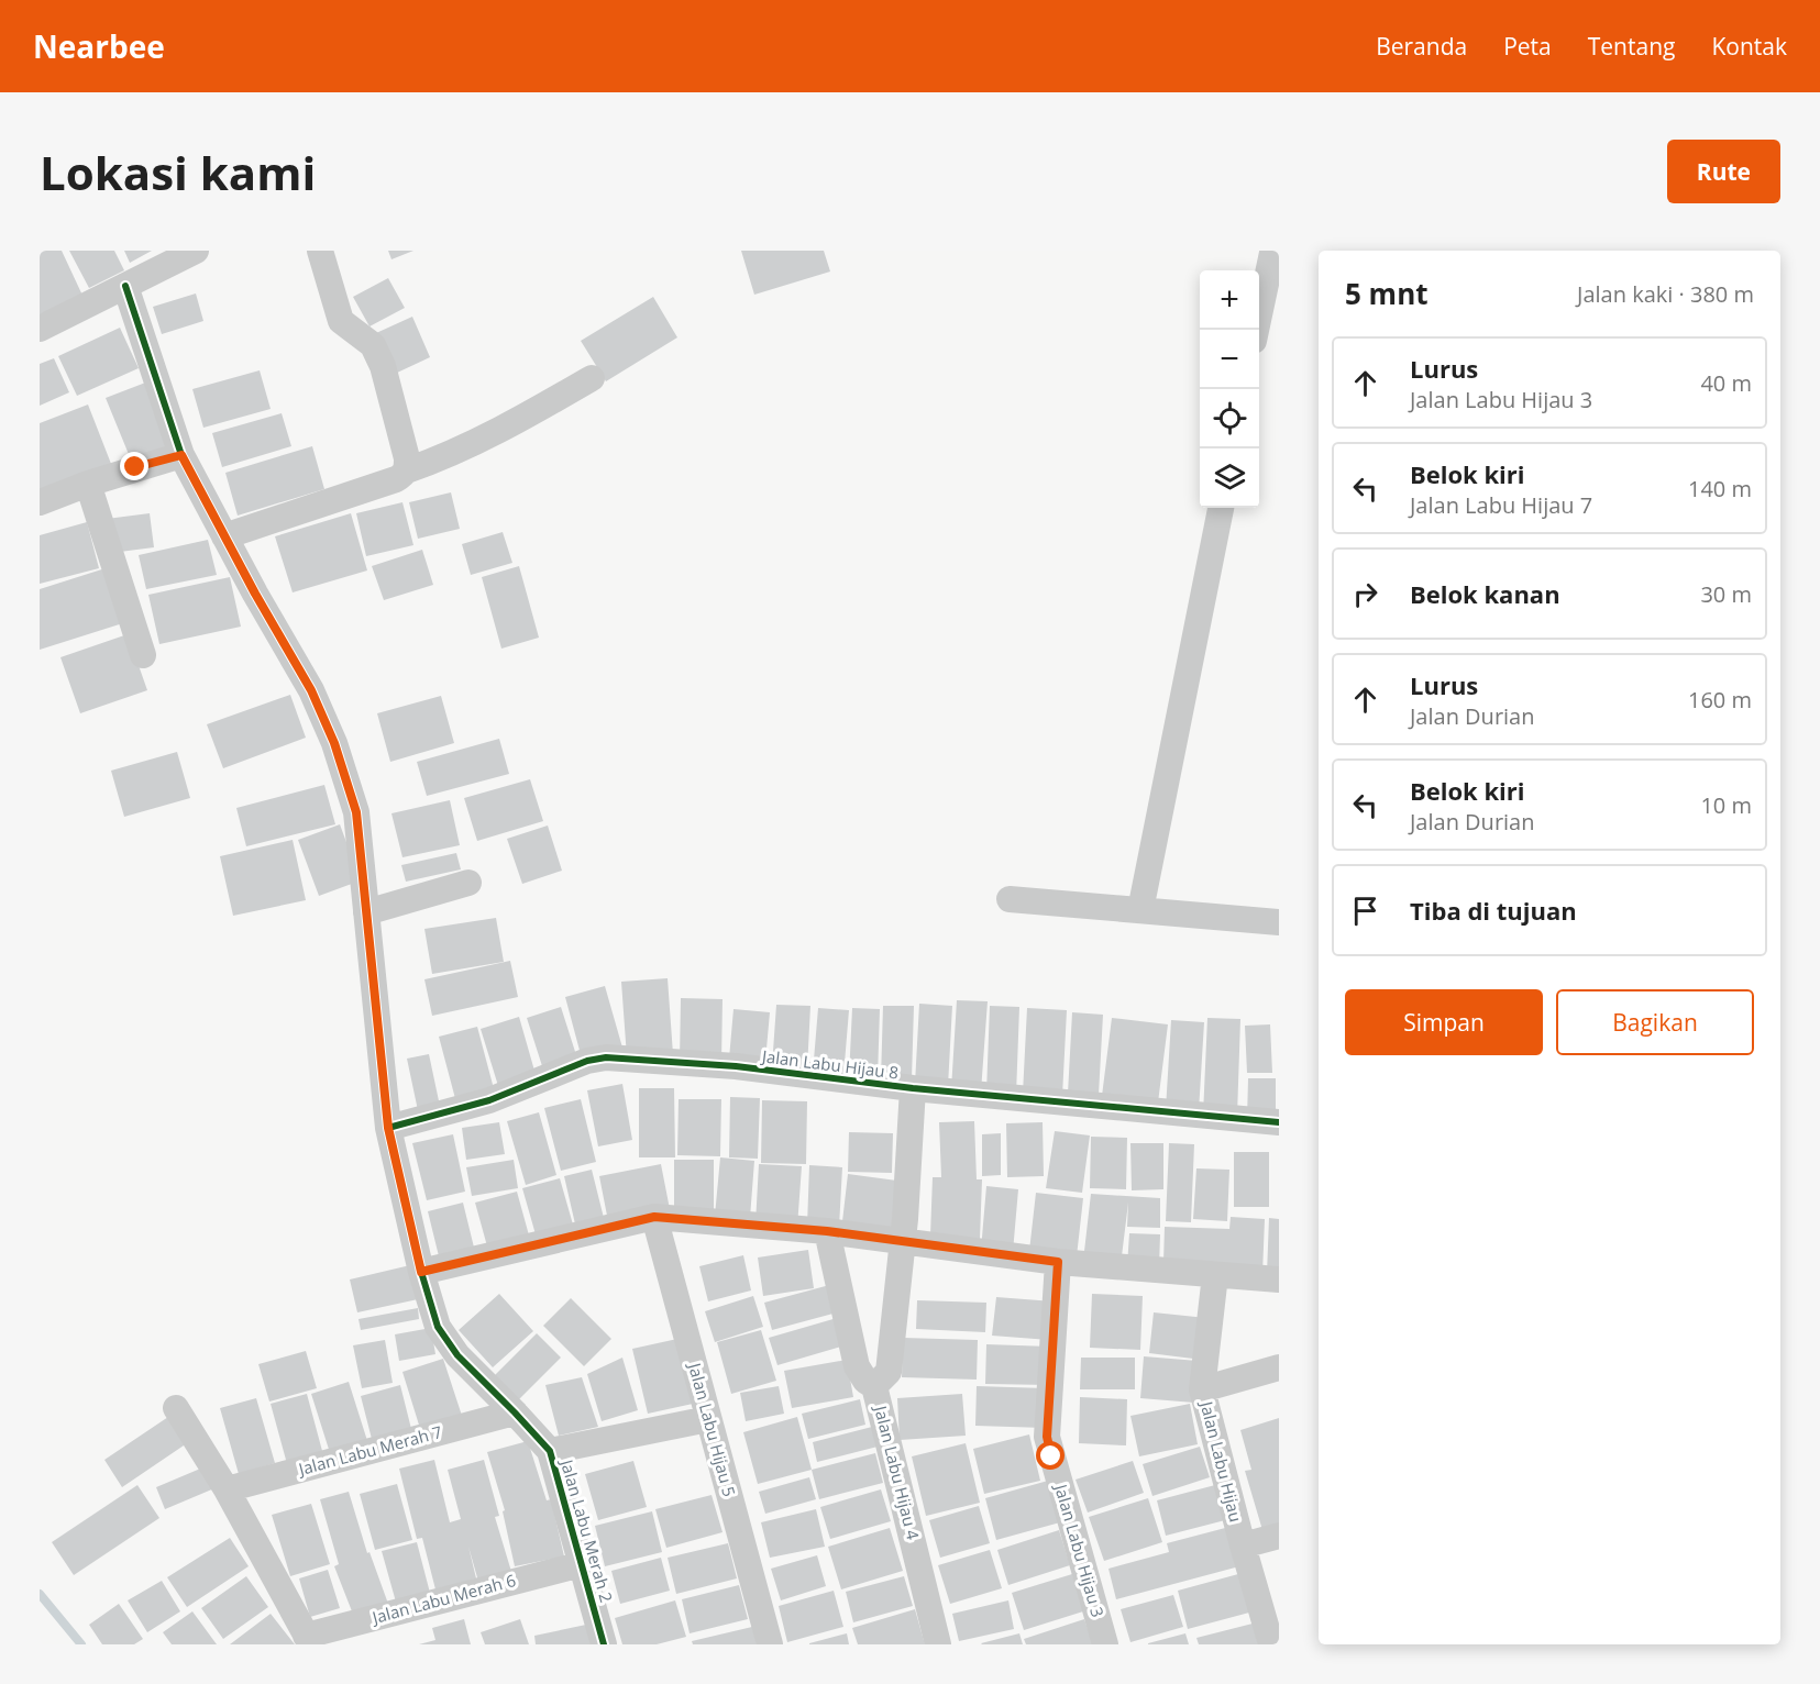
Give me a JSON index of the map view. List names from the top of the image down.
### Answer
{
  "streets": {
    "street": [
      "Jalan Labu Hijau 8",
      "Jalan Labu Hijau 5",
      "Jalan Labu Merah 7",
      "Jalan Labu Hijau",
      "Jalan Labu Hijau 4",
      "Jalan Labu Merah 2",
      "Jalan Labu Hijau 3",
      "Jalan Labu Merah 6"
    ]
  },
  "crossings": [
    ["Jalan Labu Hijau 8", "Jalan Labu Merah 2"],
    ["Jalan Labu Merah 7", "Jalan Labu Merah 2"],
    ["Jalan Labu Merah 2", "Jalan Labu Merah 6"]
  ],
  "page": {
    "header": "Nearbee",
    "nav": [
      "Beranda",
      "Peta",
      "Tentang",
      "Kontak"
    ],
    "buttons": [
      "Rute",
      ["Simpan", "Bagikan"]
    ],
    "title": "Lokasi kami",
    "heading": ["5 mnt", "Jalan kaki · 380 m"],
    "map_buttons": ["+", "−"],
    "list": [
      ["Lurus", "Jalan Labu Hijau 3", "40 m"],
      ["Belok kiri", "Jalan Labu Hijau 7", "140 m"],
      ["Belok kanan", "30 m"],
      ["Lurus", "Jalan Durian", "160 m"],
      ["Belok kiri", "Jalan Durian", "10 m"],
      "Tiba di tujuan"
    ]
  }
}
